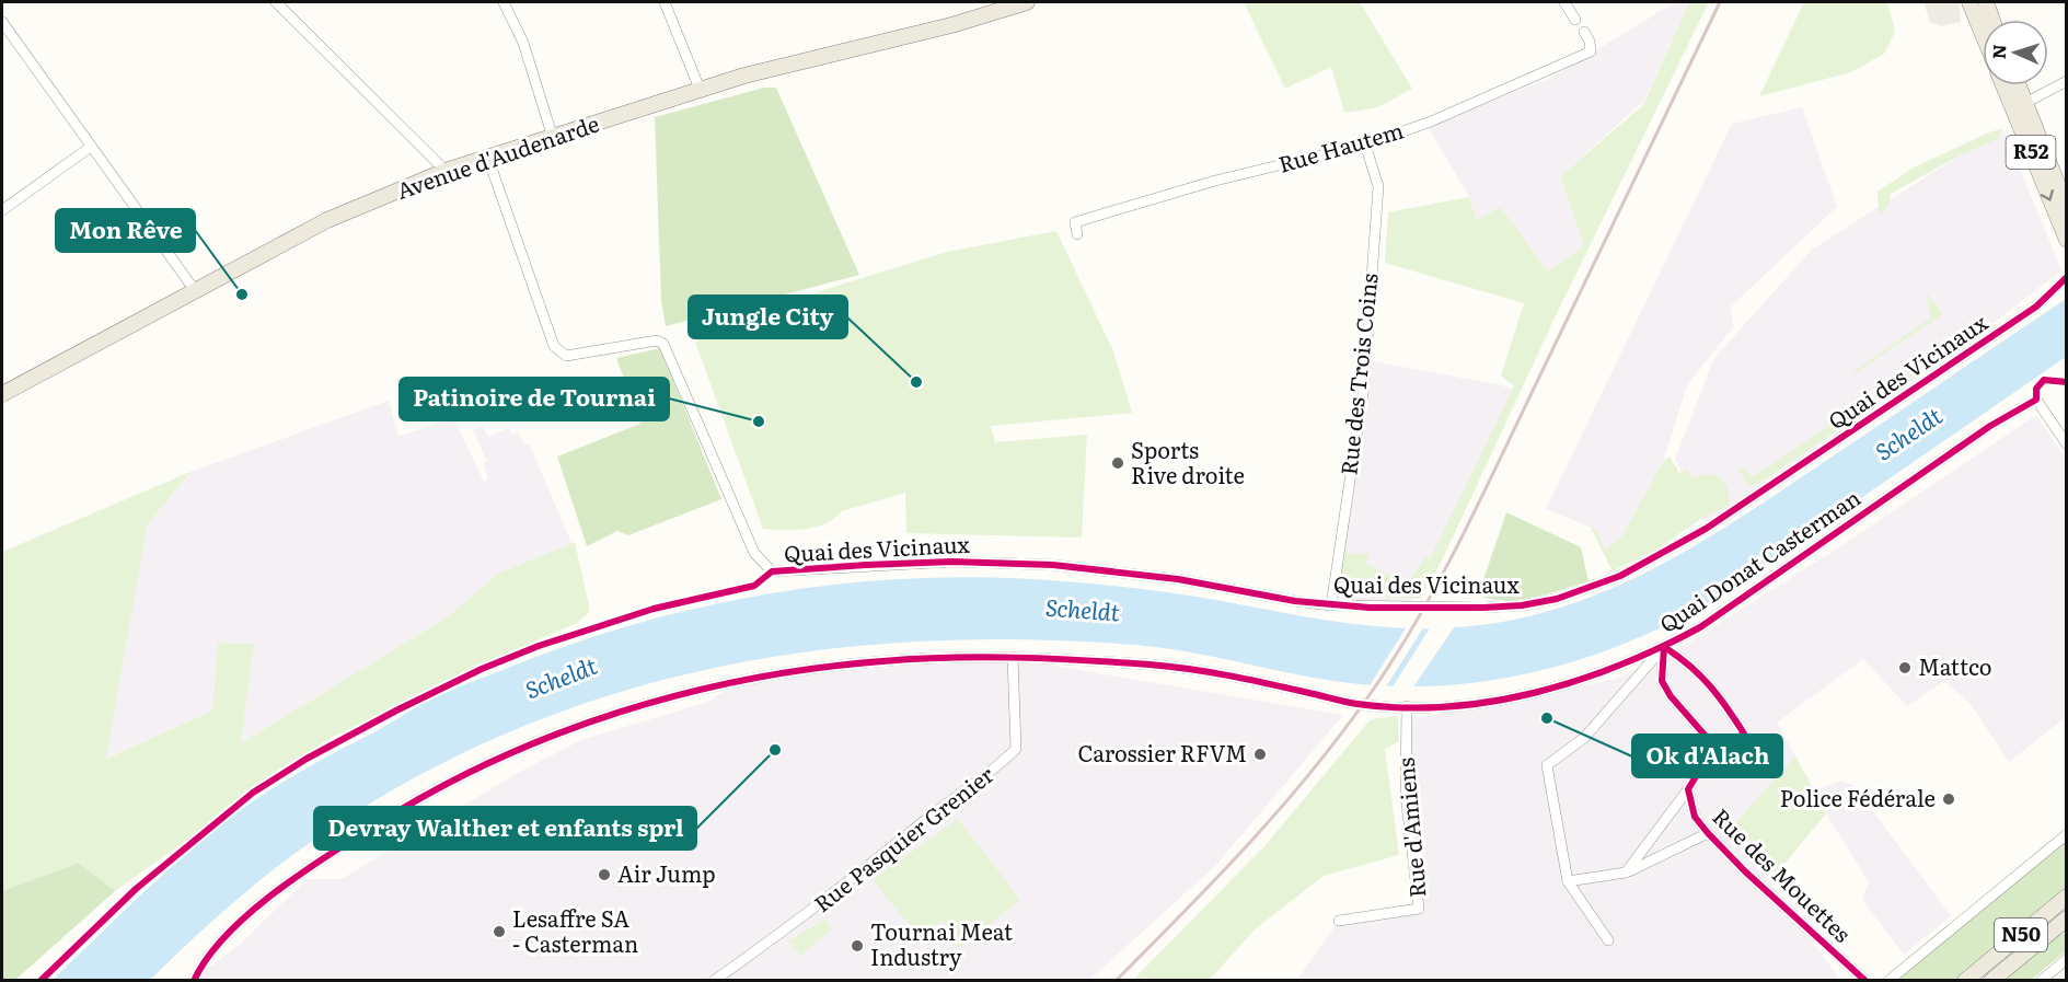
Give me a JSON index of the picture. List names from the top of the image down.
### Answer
{
  "streets": {
    "main road": ["R52", "Avenue d'Audenarde", "N50"],
    "street": [
      "Rue Hautem",
      "Quai des Vicinaux",
      "Rue des Trois Coins",
      "Quai Donat Casterman",
      "Rue d'Amiens",
      "Rue Pasquier Grenier",
      "Rue des Mouettes"
    ]
  },
  "crossings": [
    ["Rue Hautem", "Rue des Trois Coins"],
    ["Avenue d'Audenarde", "Quai des Vicinaux"],
    ["Quai des Vicinaux", "Rue des Trois Coins"],
    ["Quai Donat Casterman", "Rue d'Amiens"],
    ["Quai Donat Casterman", "Rue Pasquier Grenier"]
  ],
  "water": ["Scheldt"],
  "places": [
    "Mon Rêve",
    "Jungle City",
    "Patinoire de Tournai",
    "Sports Rive droite",
    "Mattco",
    "Ok d'Alach",
    "Devray Walther et enfants sprl",
    "Carossier RFVM",
    "Police Fédérale",
    "Air Jump",
    "Lesaffre SA - Casterman",
    "Tournai Meat Industry"
  ],
  "north": "left"
}
